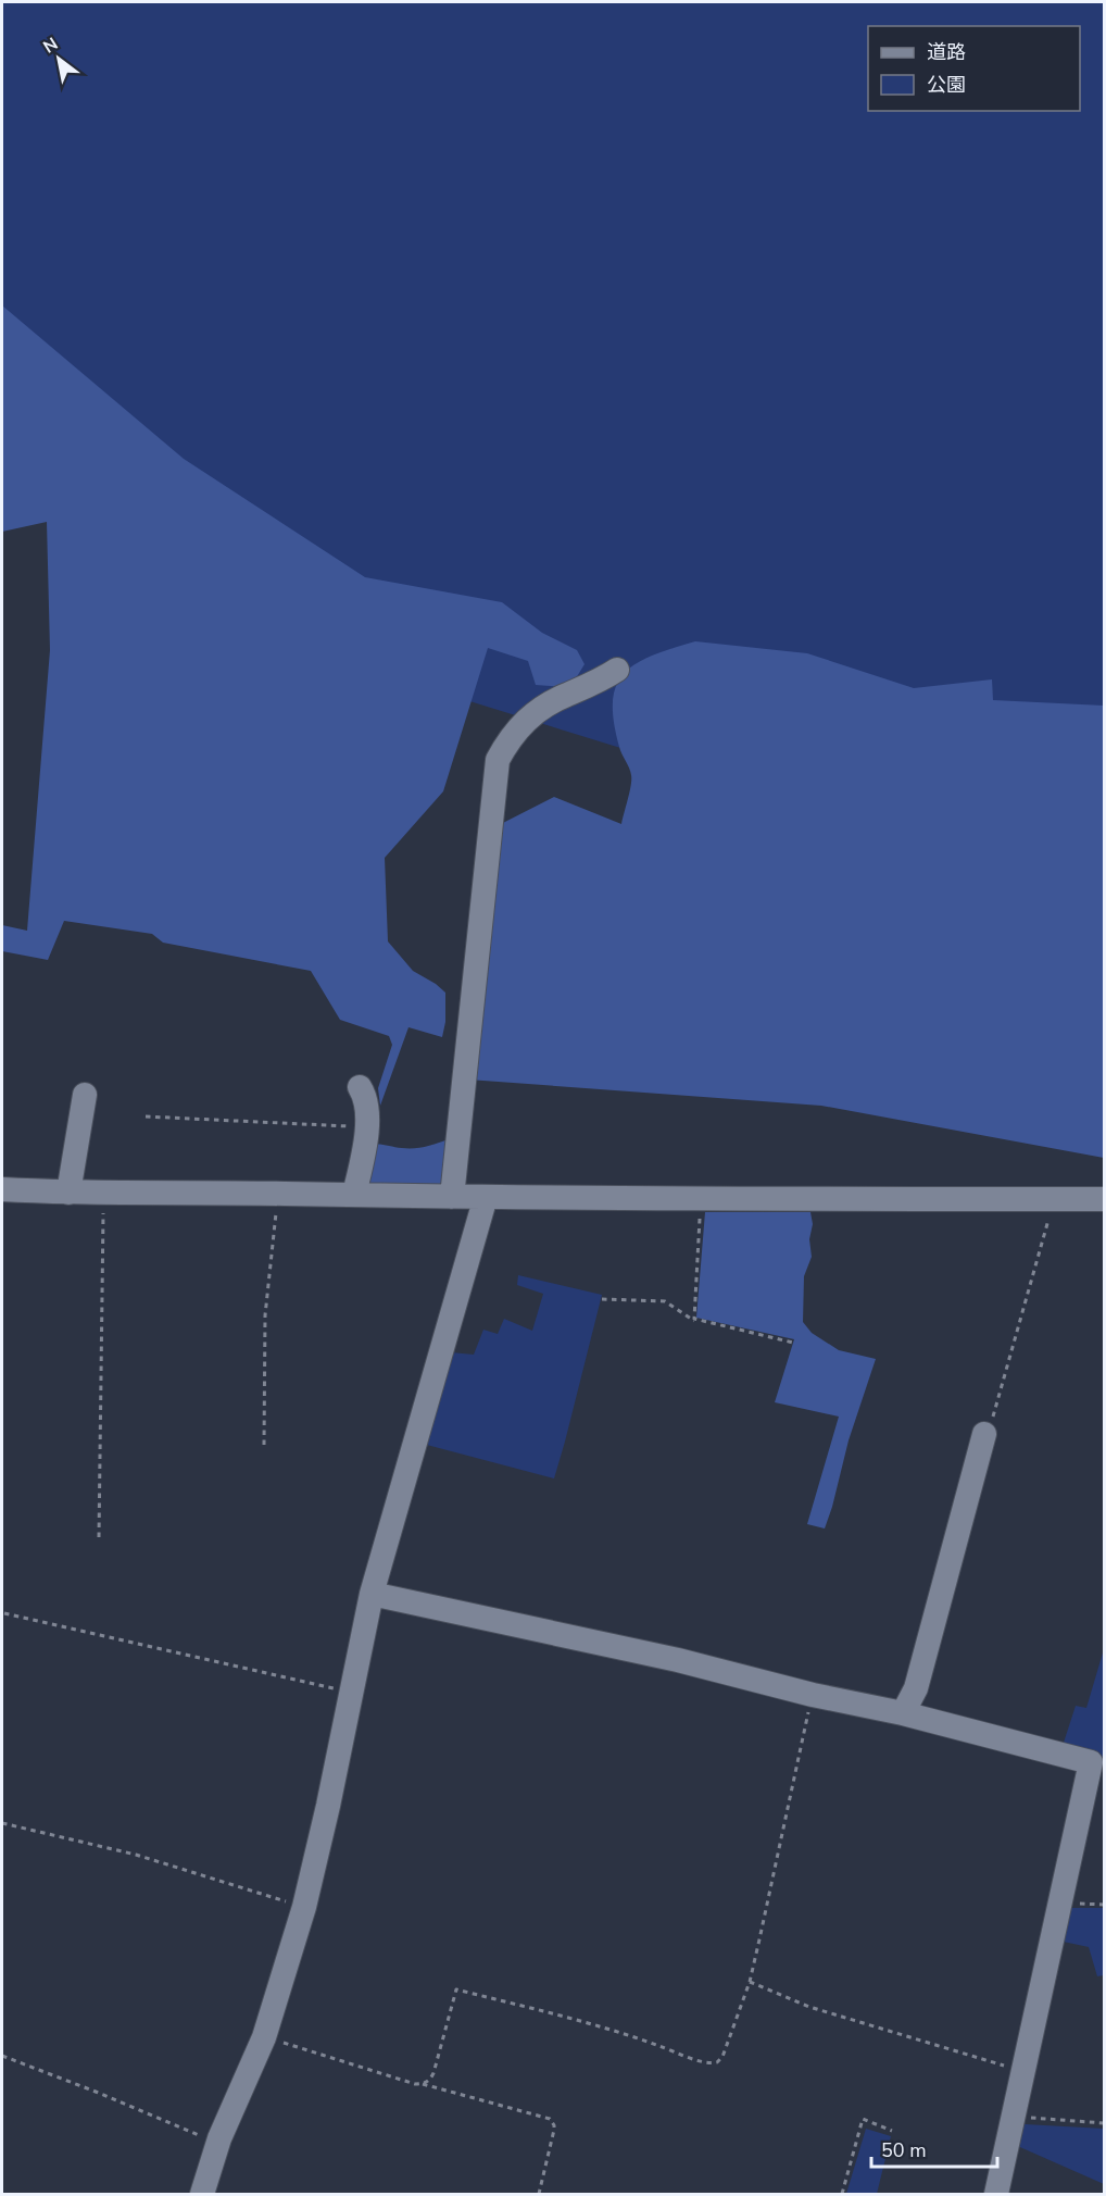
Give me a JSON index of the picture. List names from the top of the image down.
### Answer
{
  "legend": ["道路", "公園"],
  "scale_bar": "50 m",
  "north": "top left"
}
